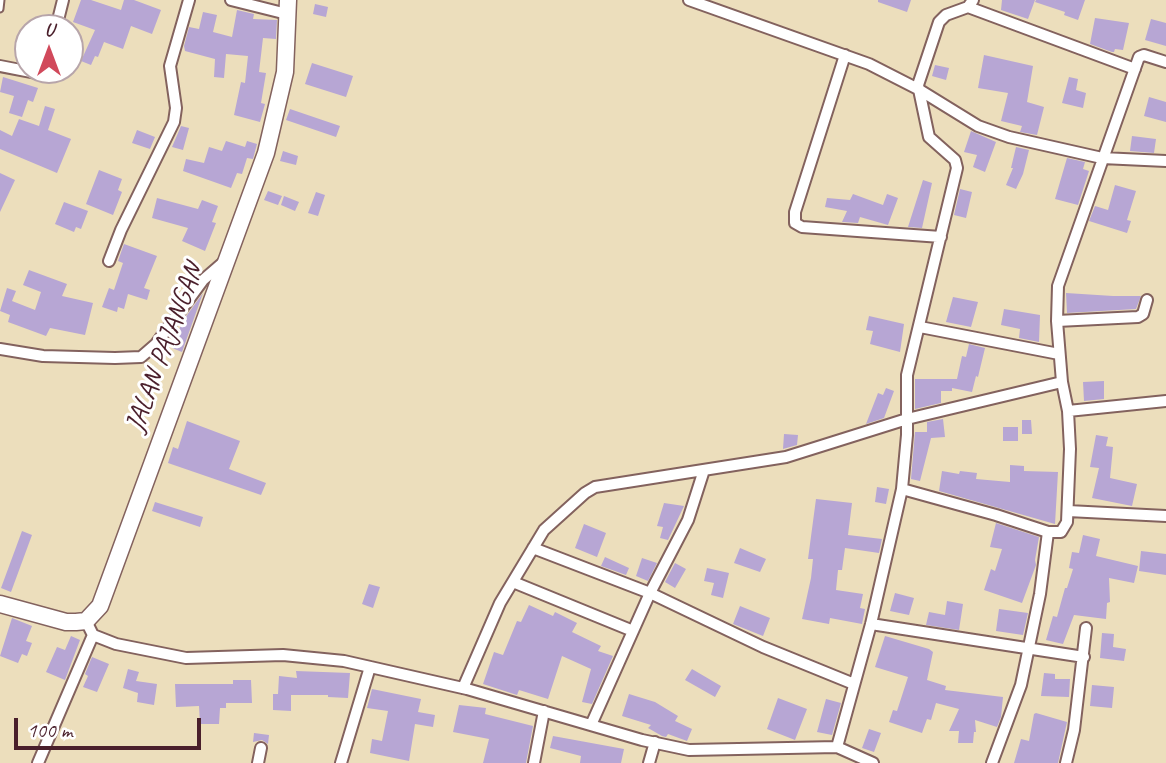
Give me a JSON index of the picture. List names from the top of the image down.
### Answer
{
  "streets": {
    "main road": ["JALAN PAJANGAN"]
  },
  "scale_bar": "100 m",
  "north": "top"
}
